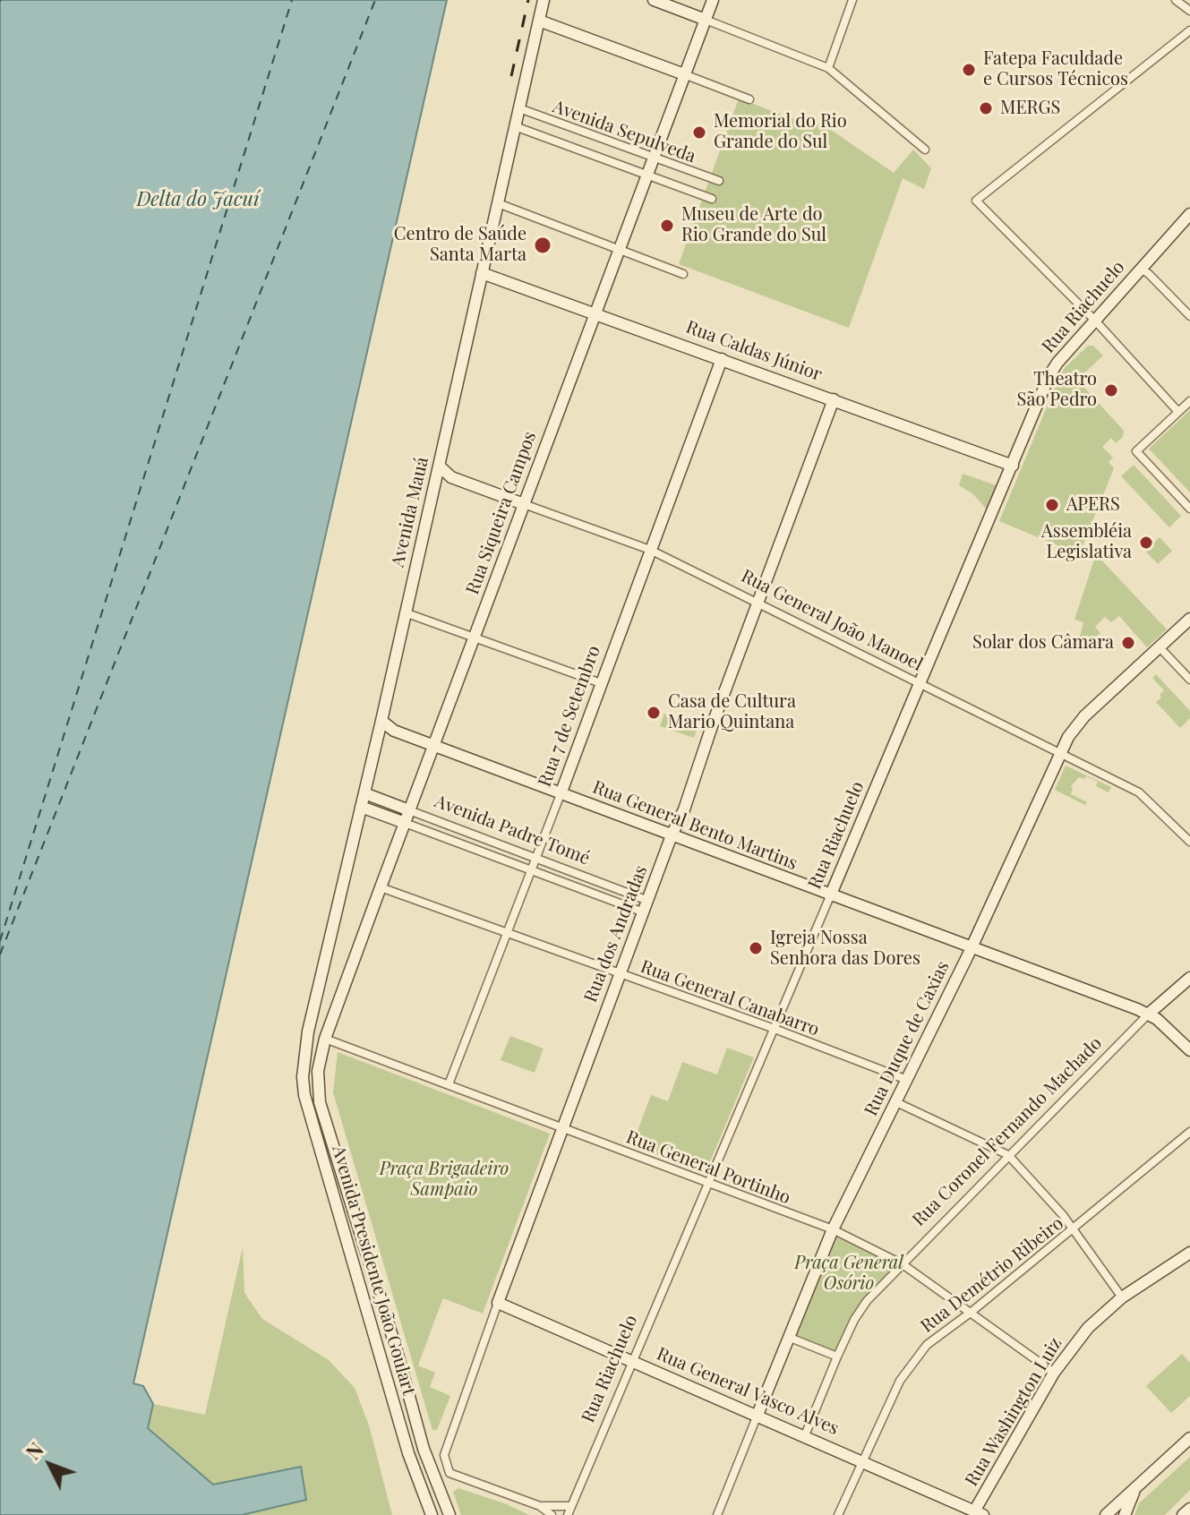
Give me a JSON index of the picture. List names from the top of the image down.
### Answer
{
  "streets": {
    "street": [
      "Avenida Sepulveda",
      "Rua Riachuelo",
      "Rua Caldas Júnior",
      "Avenida Mauá",
      "Rua Siqueira Campos",
      "Rua General João Manoel",
      "Rua 7 de Setembro",
      "Rua General Bento Martins",
      "Avenida Padre Tomé",
      "Rua dos Andradas",
      "Rua General Canabarro",
      "Rua Duque de Caxias",
      "Rua Coronel Fernando Machado",
      "Rua General Portinho",
      "Avenida Presidente João Goulart",
      "Rua Demétrio Ribeiro",
      "Rua General Vasco Alves",
      "Rua Washington Luiz"
    ]
  },
  "crossings": [
    ["Avenida Sepulveda", "Avenida Mauá"],
    ["Avenida Sepulveda", "Rua Siqueira Campos"],
    ["Rua Riachuelo", "Rua Caldas Júnior"],
    ["Rua Riachuelo", "Rua General João Manoel"],
    ["Rua Riachuelo", "Rua General Bento Martins"],
    ["Rua Riachuelo", "Rua General Canabarro"],
    ["Rua Riachuelo", "Rua General Portinho"],
    ["Rua Riachuelo", "Rua General Vasco Alves"],
    ["Rua Caldas Júnior", "Avenida Mauá"],
    ["Rua Caldas Júnior", "Rua Siqueira Campos"],
    ["Rua Caldas Júnior", "Rua 7 de Setembro"],
    ["Rua Caldas Júnior", "Rua dos Andradas"],
    ["Avenida Mauá", "Rua General João Manoel"],
    ["Avenida Mauá", "Rua General Bento Martins"],
    ["Avenida Mauá", "Avenida Padre Tomé"],
    ["Avenida Mauá", "Avenida Presidente João Goulart"],
    ["Rua Siqueira Campos", "Rua General João Manoel"],
    ["Rua Siqueira Campos", "Rua General Bento Martins"],
    ["Rua Siqueira Campos", "Avenida Padre Tomé"],
    ["Rua Siqueira Campos", "Rua General Canabarro"],
    ["Rua Siqueira Campos", "Rua General Portinho"],
    ["Rua Siqueira Campos", "Avenida Presidente João Goulart"],
    ["Rua General João Manoel", "Rua 7 de Setembro"],
    ["Rua General João Manoel", "Rua dos Andradas"],
    ["Rua General João Manoel", "Rua Duque de Caxias"],
    ["Rua 7 de Setembro", "Rua General Bento Martins"],
    ["Rua 7 de Setembro", "Avenida Padre Tomé"],
    ["Rua 7 de Setembro", "Rua General Canabarro"],
    ["Rua 7 de Setembro", "Rua General Portinho"],
    ["Rua General Bento Martins", "Rua dos Andradas"],
    ["Rua General Bento Martins", "Rua Duque de Caxias"],
    ["Rua General Bento Martins", "Rua Coronel Fernando Machado"],
    ["Avenida Padre Tomé", "Rua dos Andradas"],
    ["Rua dos Andradas", "Rua General Canabarro"],
    ["Rua dos Andradas", "Rua General Portinho"],
    ["Rua dos Andradas", "Rua General Vasco Alves"],
    ["Rua General Canabarro", "Rua Duque de Caxias"],
    ["Rua Duque de Caxias", "Rua General Portinho"],
    ["Rua Duque de Caxias", "Rua General Vasco Alves"],
    ["Rua Coronel Fernando Machado", "Rua General Portinho"],
    ["Rua Coronel Fernando Machado", "Rua General Vasco Alves"],
    ["Rua General Portinho", "Avenida Presidente João Goulart"],
    ["Rua General Portinho", "Rua Demétrio Ribeiro"],
    ["Rua General Portinho", "Rua Washington Luiz"],
    ["Rua Demétrio Ribeiro", "Rua General Vasco Alves"],
    ["Rua General Vasco Alves", "Rua Washington Luiz"]
  ],
  "water": ["Delta do Jacuí"],
  "parks": ["Praça Brigadeiro Sampaio", "Praça General Osório"],
  "places": [
    "Fatepa Faculdade e Cursos Técnicos",
    "MERGS",
    "Memorial do Rio Grande do Sul",
    "Museu de Arte do Rio Grande do Sul",
    "Centro de Saúde Santa Marta",
    "Theatro São Pedro",
    "APERS",
    "Assembléia Legislativa",
    "Solar dos Câmara",
    "Casa de Cultura Mario Quintana",
    "Igreja Nossa Senhora das Dores"
  ],
  "north": "top left"
}
